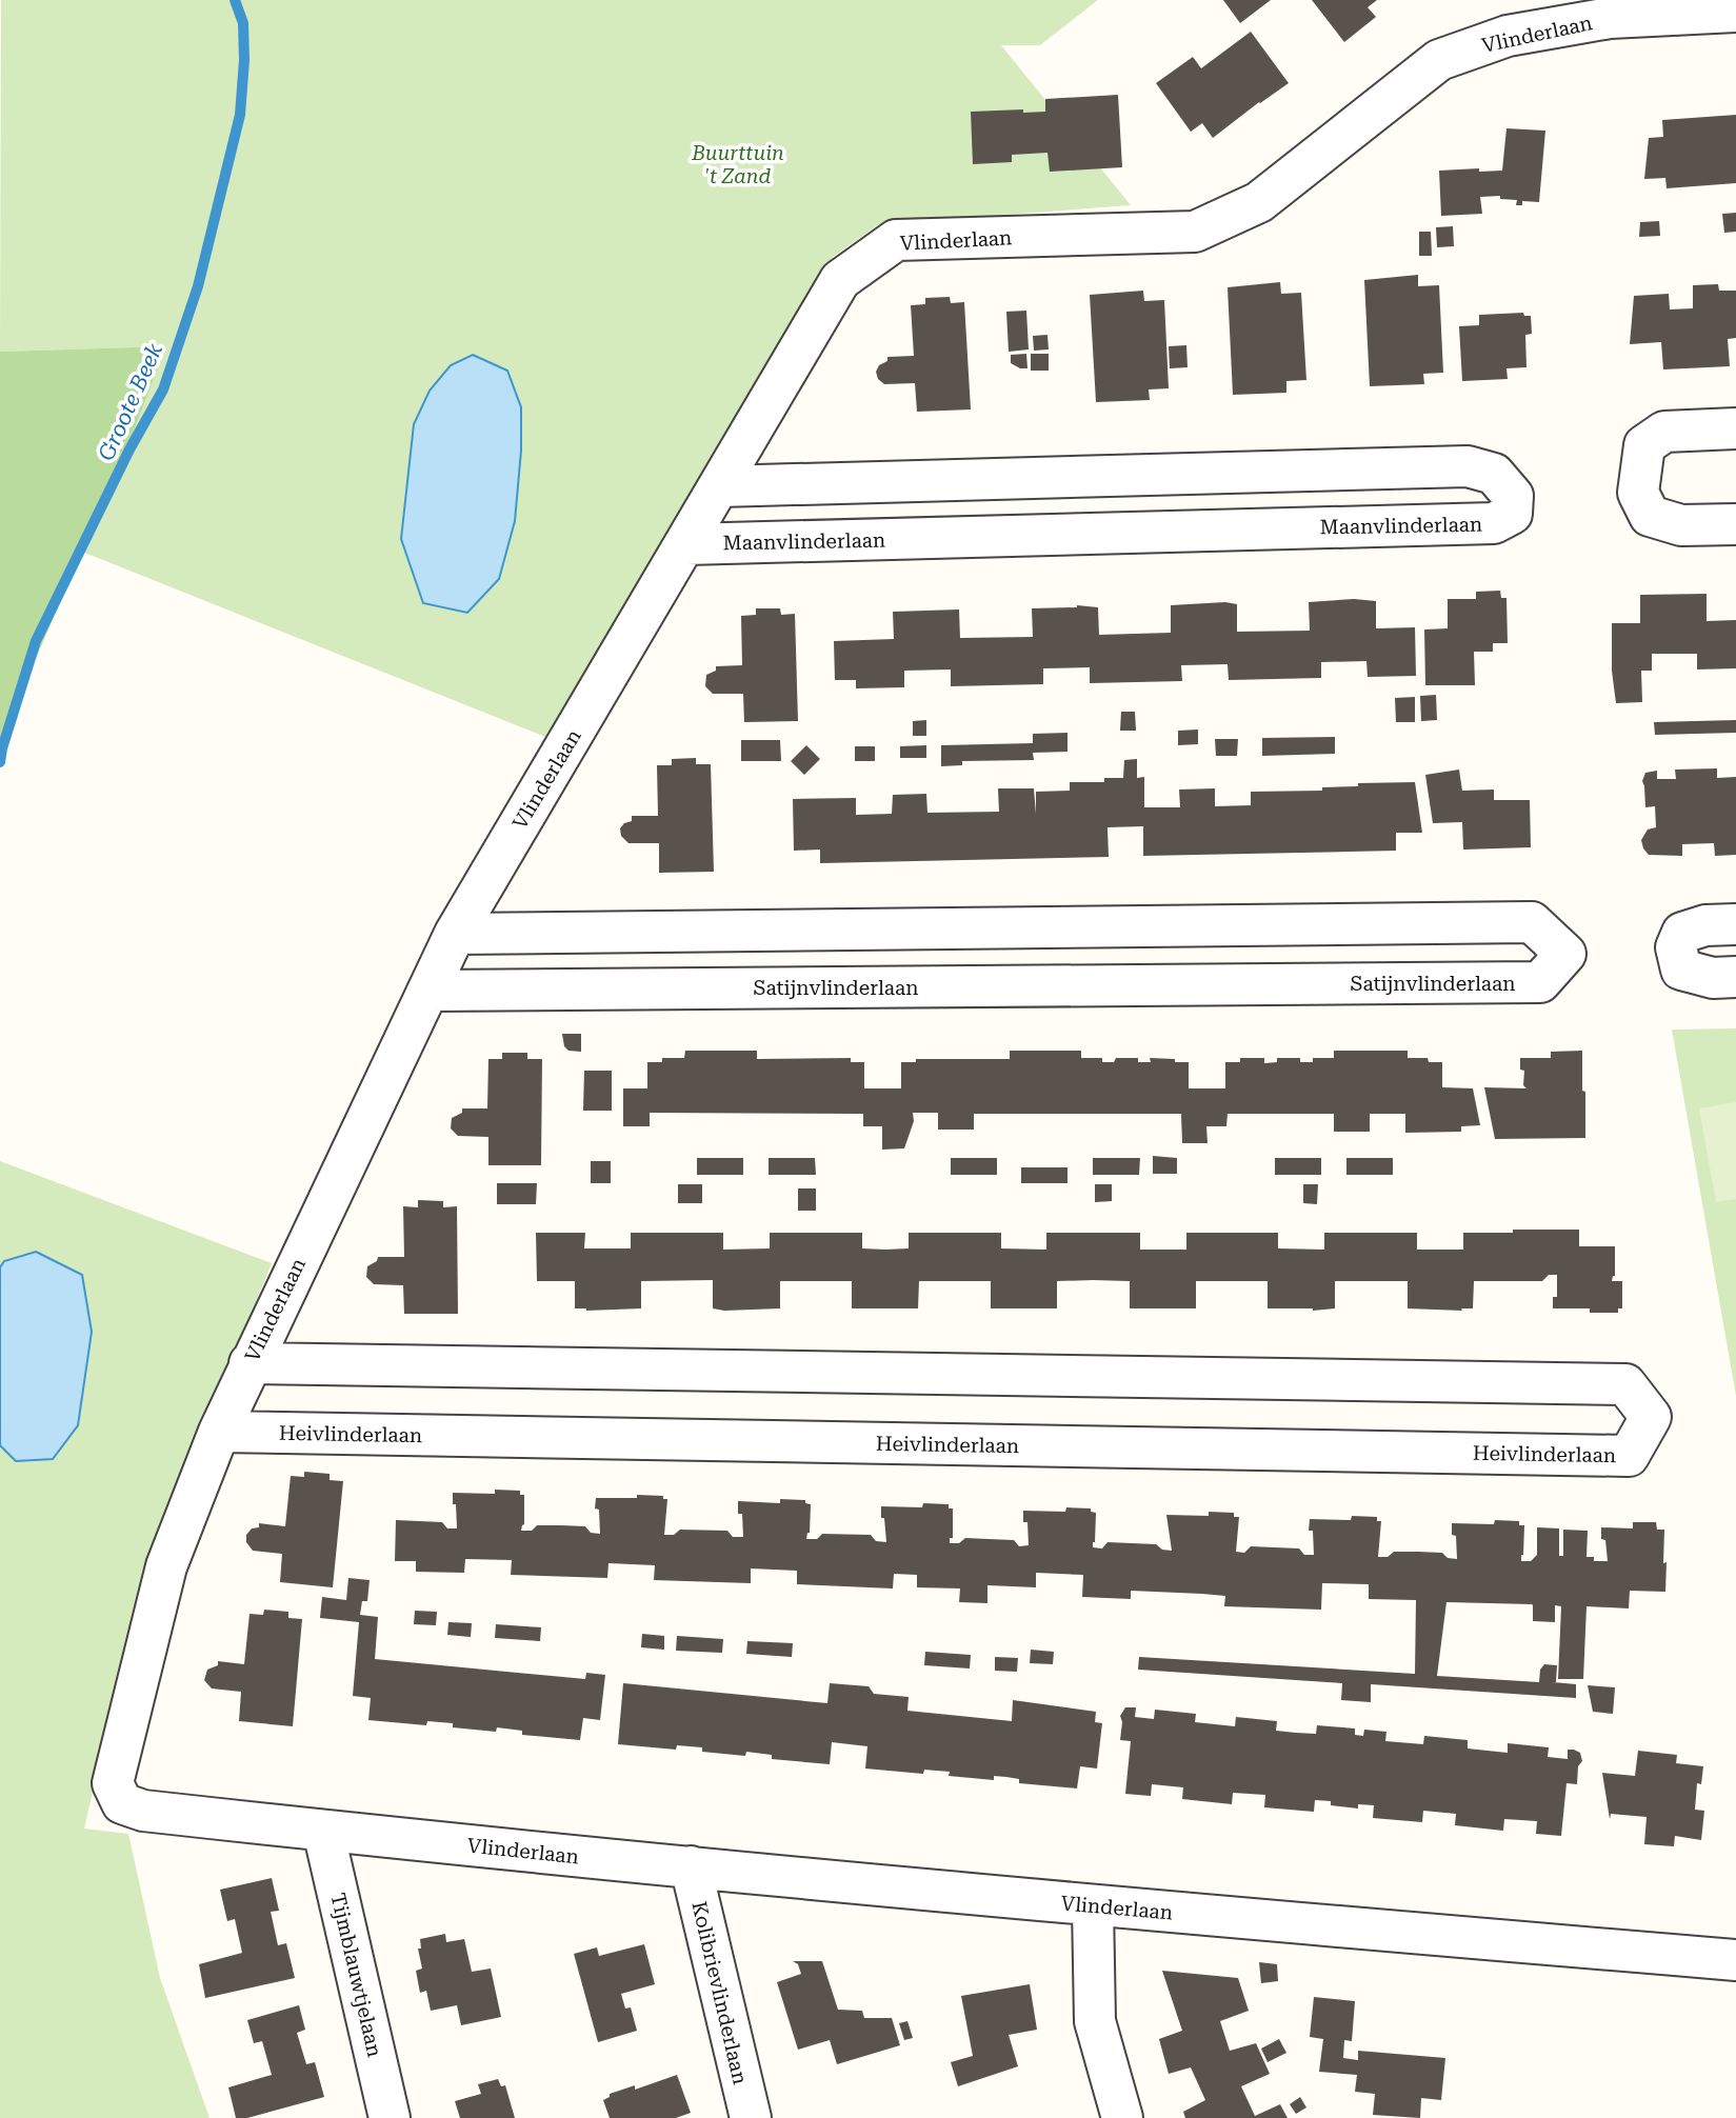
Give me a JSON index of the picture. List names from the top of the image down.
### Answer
{
  "streets": {
    "street": [
      "Vlinderlaan",
      "Maanvlinderlaan",
      "Satijnvlinderlaan",
      "Heivlinderlaan",
      "Tijmblauwtjelaan",
      "Kolibrievlinderlaan"
    ]
  },
  "crossings": [
    ["Vlinderlaan", "Maanvlinderlaan"],
    ["Vlinderlaan", "Satijnvlinderlaan"],
    ["Vlinderlaan", "Heivlinderlaan"],
    ["Vlinderlaan", "Tijmblauwtjelaan"],
    ["Vlinderlaan", "Kolibrievlinderlaan"]
  ],
  "water": ["Groote Beek"],
  "parks": ["Buurttuin 't Zand"]
}
